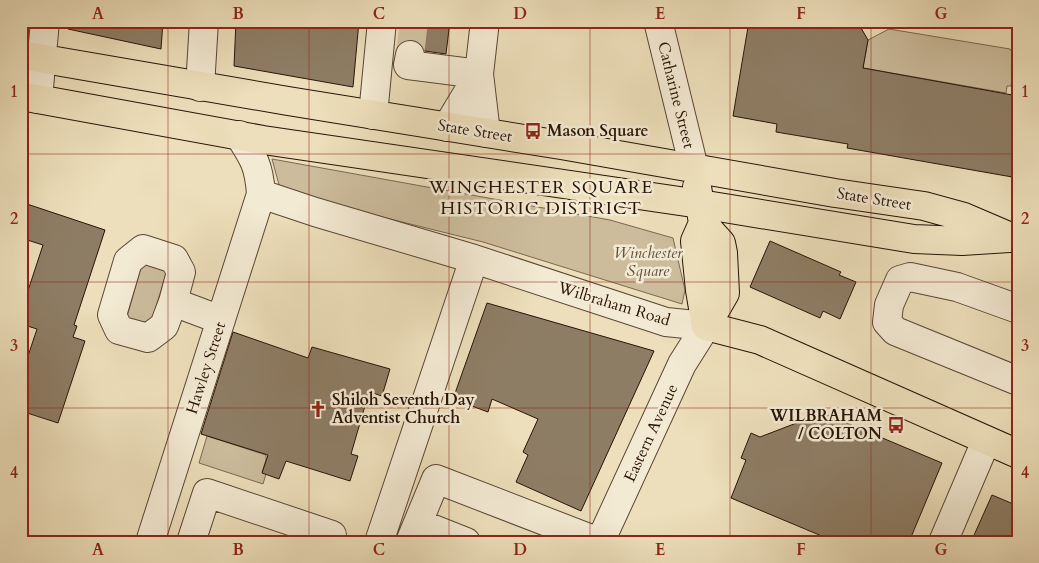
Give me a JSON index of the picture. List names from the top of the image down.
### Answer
{
  "streets": {
    "main road": ["State Street", "Wilbraham Road", "Eastern Avenue"],
    "street": ["Catharine Street", "Hawley Street"]
  },
  "crossings": [
    ["Catharine Street", "State Street"],
    ["State Street", "Eastern Avenue"],
    ["Wilbraham Road", "Hawley Street"],
    ["Wilbraham Road", "Eastern Avenue"]
  ],
  "districts": ["WINCHESTER SQUARE HISTORIC DISTRICT"],
  "parks": ["Winchester Square"],
  "places": {
    "bus stop": ["Mason Square", "WILBRAHAM / COLTON"],
    "church": ["Shiloh Seventh Day Adventist Church"]
  },
  "grid": {
    "columns": [
      "A",
      "B",
      "C",
      "D",
      "E",
      "F",
      "G"
    ],
    "rows": [
      "1",
      "2",
      "3",
      "4"
    ]
  }
}
